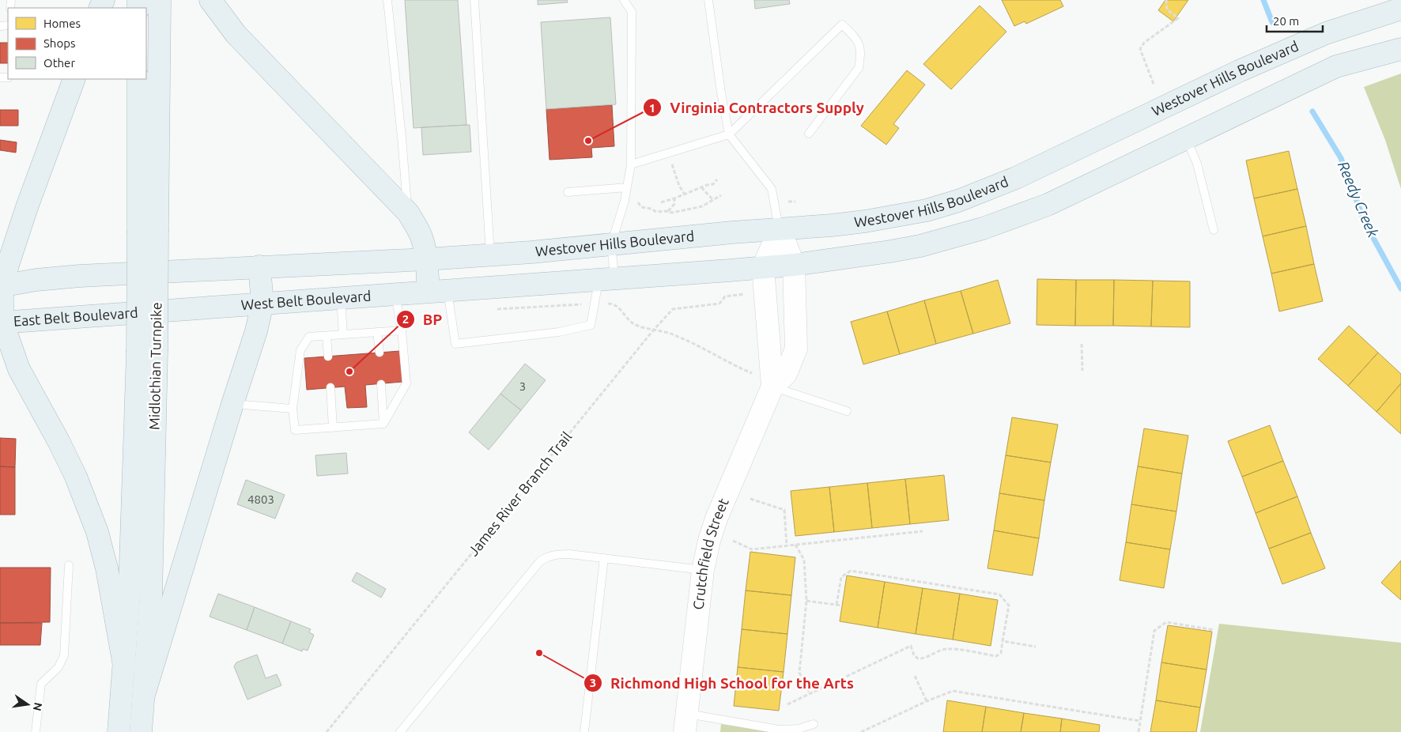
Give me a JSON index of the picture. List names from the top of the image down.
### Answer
{
  "streets": {
    "main road": [
      "Westover Hills Boulevard",
      "West Belt Boulevard",
      "East Belt Boulevard",
      "Midlothian Turnpike"
    ],
    "street": ["Crutchfield Street"],
    "path": ["James River Branch Trail"]
  },
  "crossings": [
    ["Westover Hills Boulevard", "Crutchfield Street"],
    ["West Belt Boulevard", "East Belt Boulevard"]
  ],
  "water": ["Reedy Creek"],
  "places": ["Virginia Contractors Supply", "BP", "Richmond High School for the Arts"],
  "house_numbers": ["3", "4803"],
  "legend": ["Homes", "Shops", "Other"],
  "scale_bar": "20 m",
  "north": "right"
}
